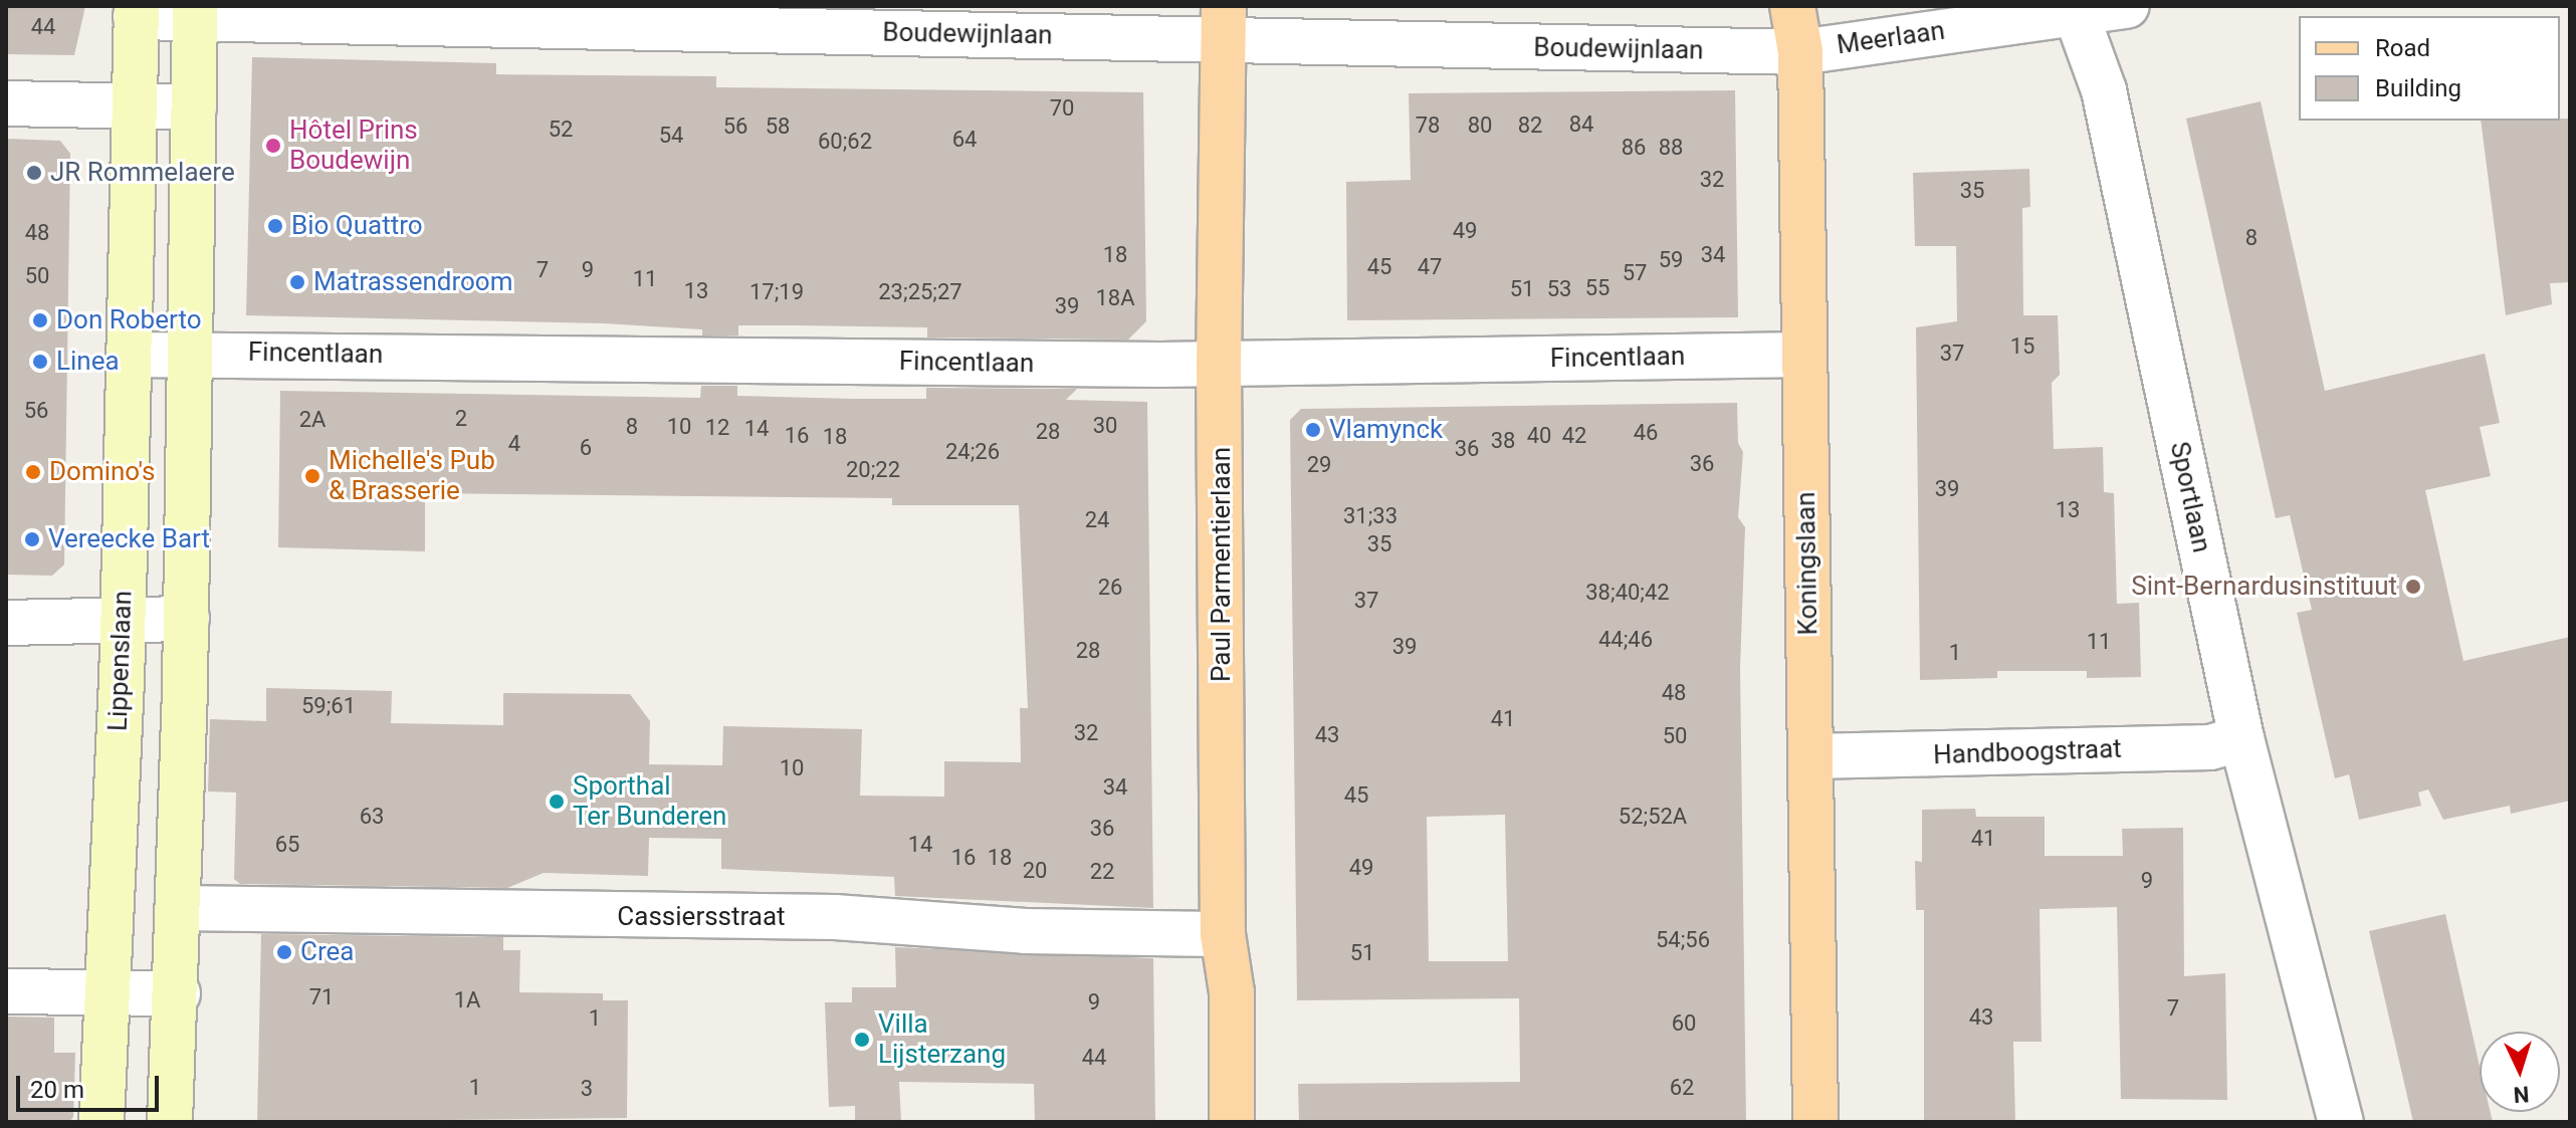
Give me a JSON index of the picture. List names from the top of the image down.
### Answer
{
  "streets": {
    "main road": ["Koningslaan", "Paul Parmentierlaan", "Lippenslaan"],
    "street": [
      "Boudewijnlaan",
      "Meerlaan",
      "Fincentlaan",
      "Sportlaan",
      "Handboogstraat",
      "Cassiersstraat"
    ]
  },
  "crossings": [
    ["Boudewijnlaan", "Meerlaan"],
    ["Boudewijnlaan", "Koningslaan"],
    ["Boudewijnlaan", "Paul Parmentierlaan"],
    ["Boudewijnlaan", "Lippenslaan"],
    ["Meerlaan", "Sportlaan"],
    ["Meerlaan", "Koningslaan"],
    ["Fincentlaan", "Koningslaan"],
    ["Fincentlaan", "Paul Parmentierlaan"],
    ["Fincentlaan", "Lippenslaan"],
    ["Sportlaan", "Handboogstraat"],
    ["Koningslaan", "Handboogstraat"],
    ["Paul Parmentierlaan", "Cassiersstraat"]
  ],
  "places": [
    "Hôtel Prins Boudewijn",
    "JR Rommelaere",
    "Bio Quattro",
    "Matrassendroom",
    "Don Roberto",
    "Linea",
    "Vlamynck",
    "Domino's",
    "Michelle's Pub & Brasserie",
    "Vereecke Bart",
    "Sint-Bernardusinstituut",
    "Sporthal Ter Bunderen",
    "Crea",
    "Villa Lijsterzang"
  ],
  "house_numbers": [
    "44",
    "70",
    "84",
    "78",
    "80",
    "82",
    "56",
    "58",
    "52",
    "54",
    "64",
    "60;62",
    "86",
    "88",
    "32",
    "35",
    "49",
    "48",
    "8",
    "18",
    "34",
    "59",
    "45",
    "47",
    "7",
    "9",
    "57",
    "50",
    "11",
    "55",
    "51",
    "53",
    "13",
    "17;19",
    "23;25;27",
    "18A",
    "39",
    "15",
    "37",
    "56",
    "2",
    "2A",
    "30",
    "8",
    "10",
    "12",
    "14",
    "28",
    "46",
    "16",
    "40",
    "42",
    "18",
    "38",
    "4",
    "6",
    "36",
    "24;26",
    "36",
    "29",
    "20;22",
    "39",
    "13",
    "31;33",
    "24",
    "35",
    "26",
    "38;40;42",
    "37",
    "44;46",
    "11",
    "39",
    "28",
    "1",
    "48",
    "59;61",
    "41",
    "32",
    "43",
    "50",
    "10",
    "34",
    "45",
    "63",
    "52;52A",
    "36",
    "41",
    "65",
    "14",
    "16",
    "18",
    "49",
    "20",
    "22",
    "9",
    "54;56",
    "51",
    "71",
    "1A",
    "9",
    "7",
    "43",
    "1",
    "60",
    "44",
    "1",
    "62",
    "3"
  ],
  "legend": ["Road", "Building"],
  "scale_bar": "20 m",
  "north": "bottom"
}
